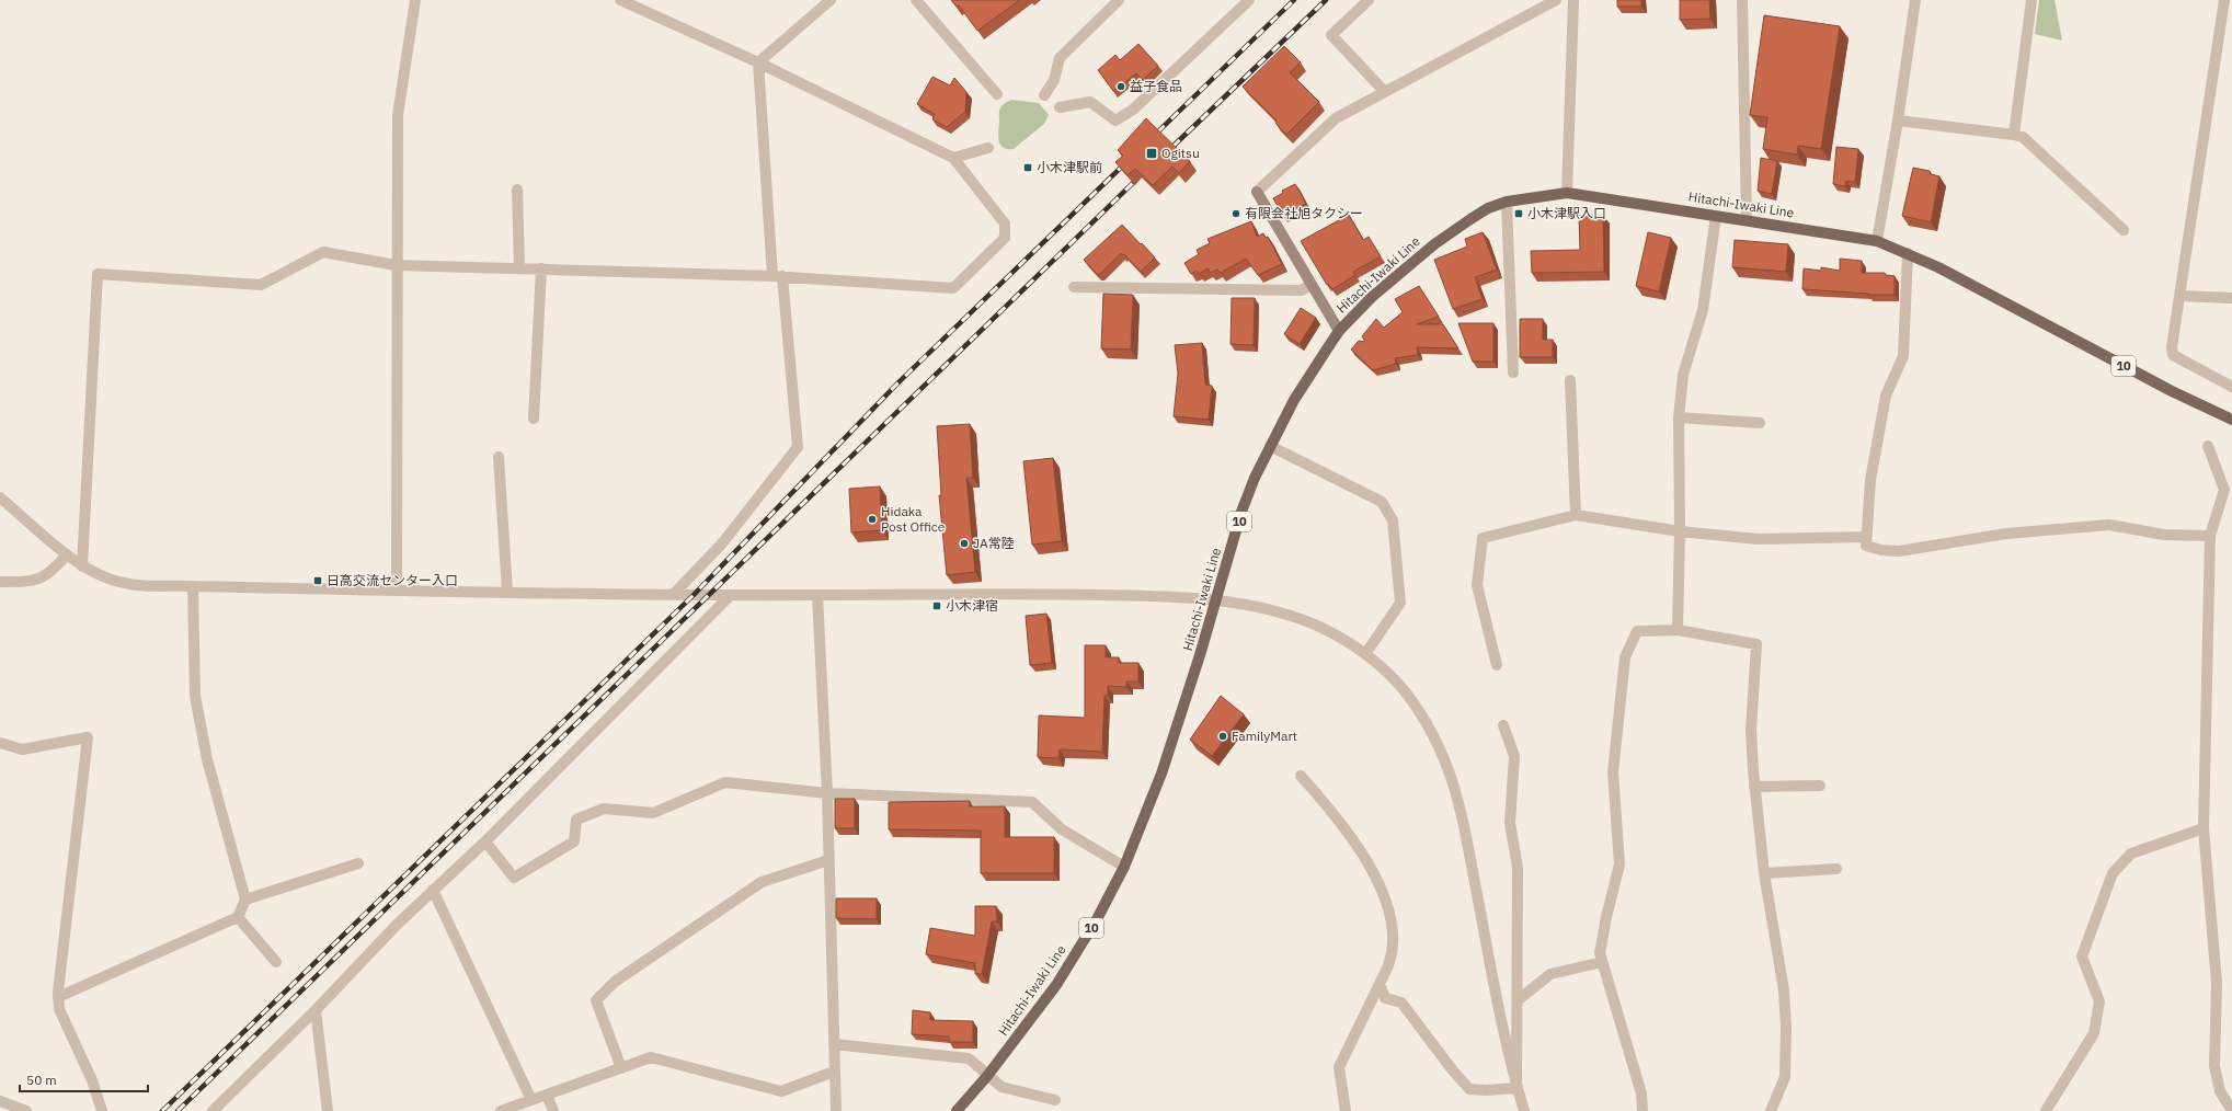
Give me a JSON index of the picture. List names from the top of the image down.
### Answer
{
  "streets": {
    "main road": ["Hitachi-Iwaki Line", "10"]
  },
  "places": {
    "other": [
      "益子食品",
      "有限会社旭タクシー",
      "Hidaka Post Office",
      "JA常陸",
      "FamilyMart"
    ],
    "transit": [
      "Ogitsu",
      "小木津駅前",
      "小木津駅入口",
      "日高交流センター入口",
      "小木津宿"
    ]
  },
  "scale_bar": "50 m"
}
